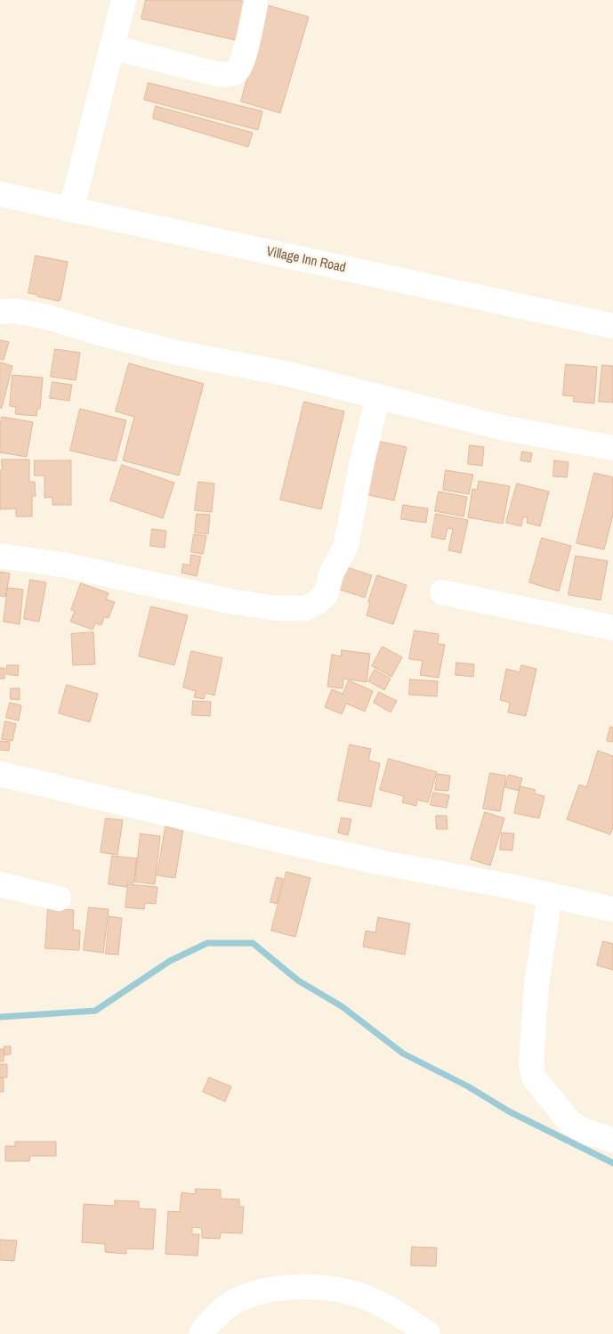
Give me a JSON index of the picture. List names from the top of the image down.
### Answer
{
  "streets": {
    "street": ["Village Inn Road"]
  }
}
